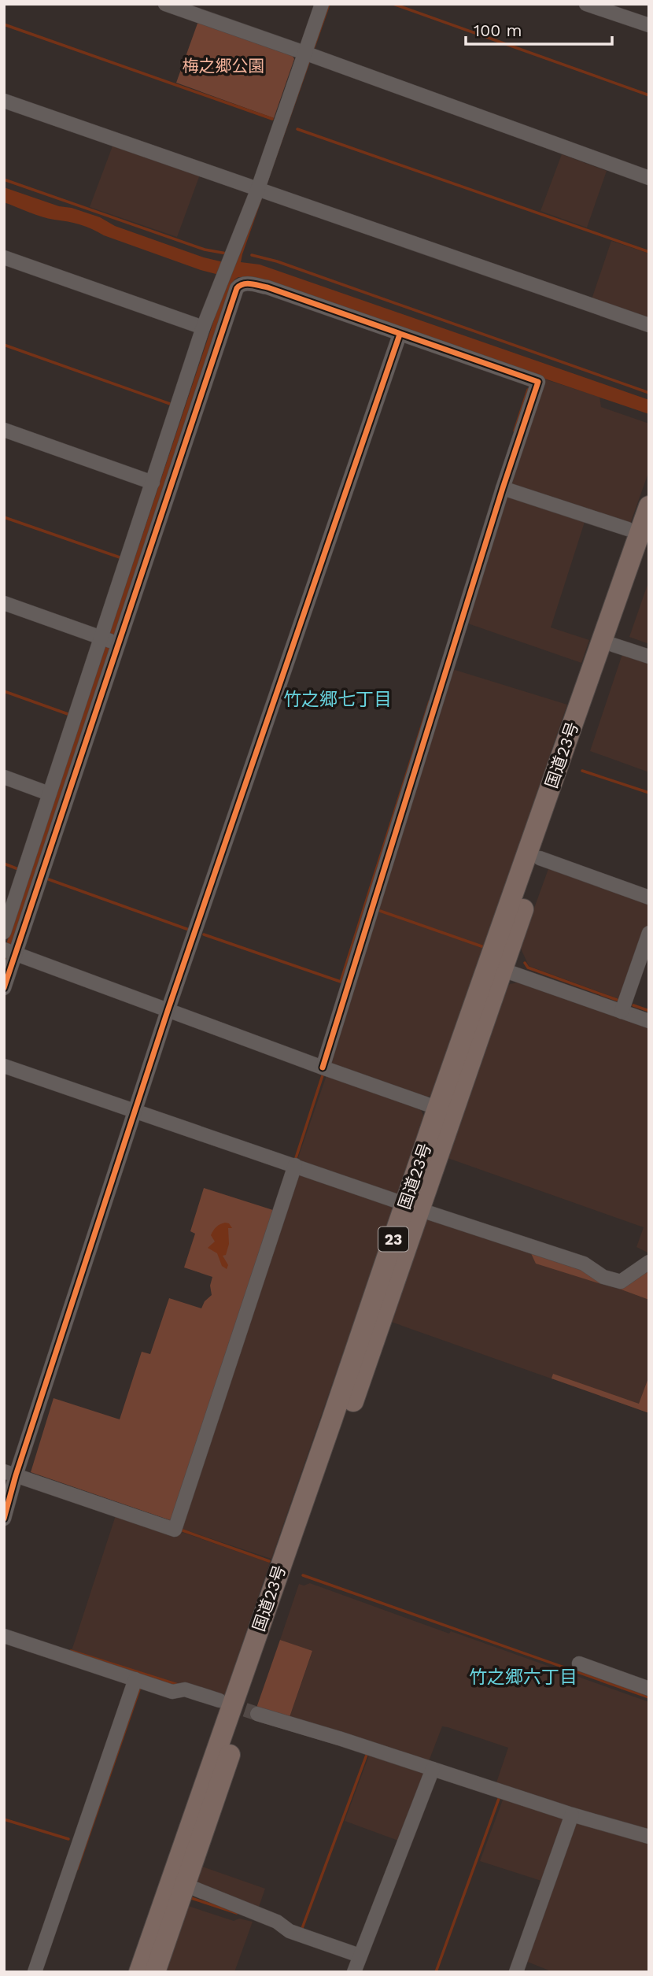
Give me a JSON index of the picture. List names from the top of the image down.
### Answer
{
  "streets": {
    "highway": ["国道23号", "23"]
  },
  "districts": ["竹之郷七丁目", "竹之郷六丁目"],
  "parks": ["梅之郷公園"],
  "scale_bar": "100 m"
}
